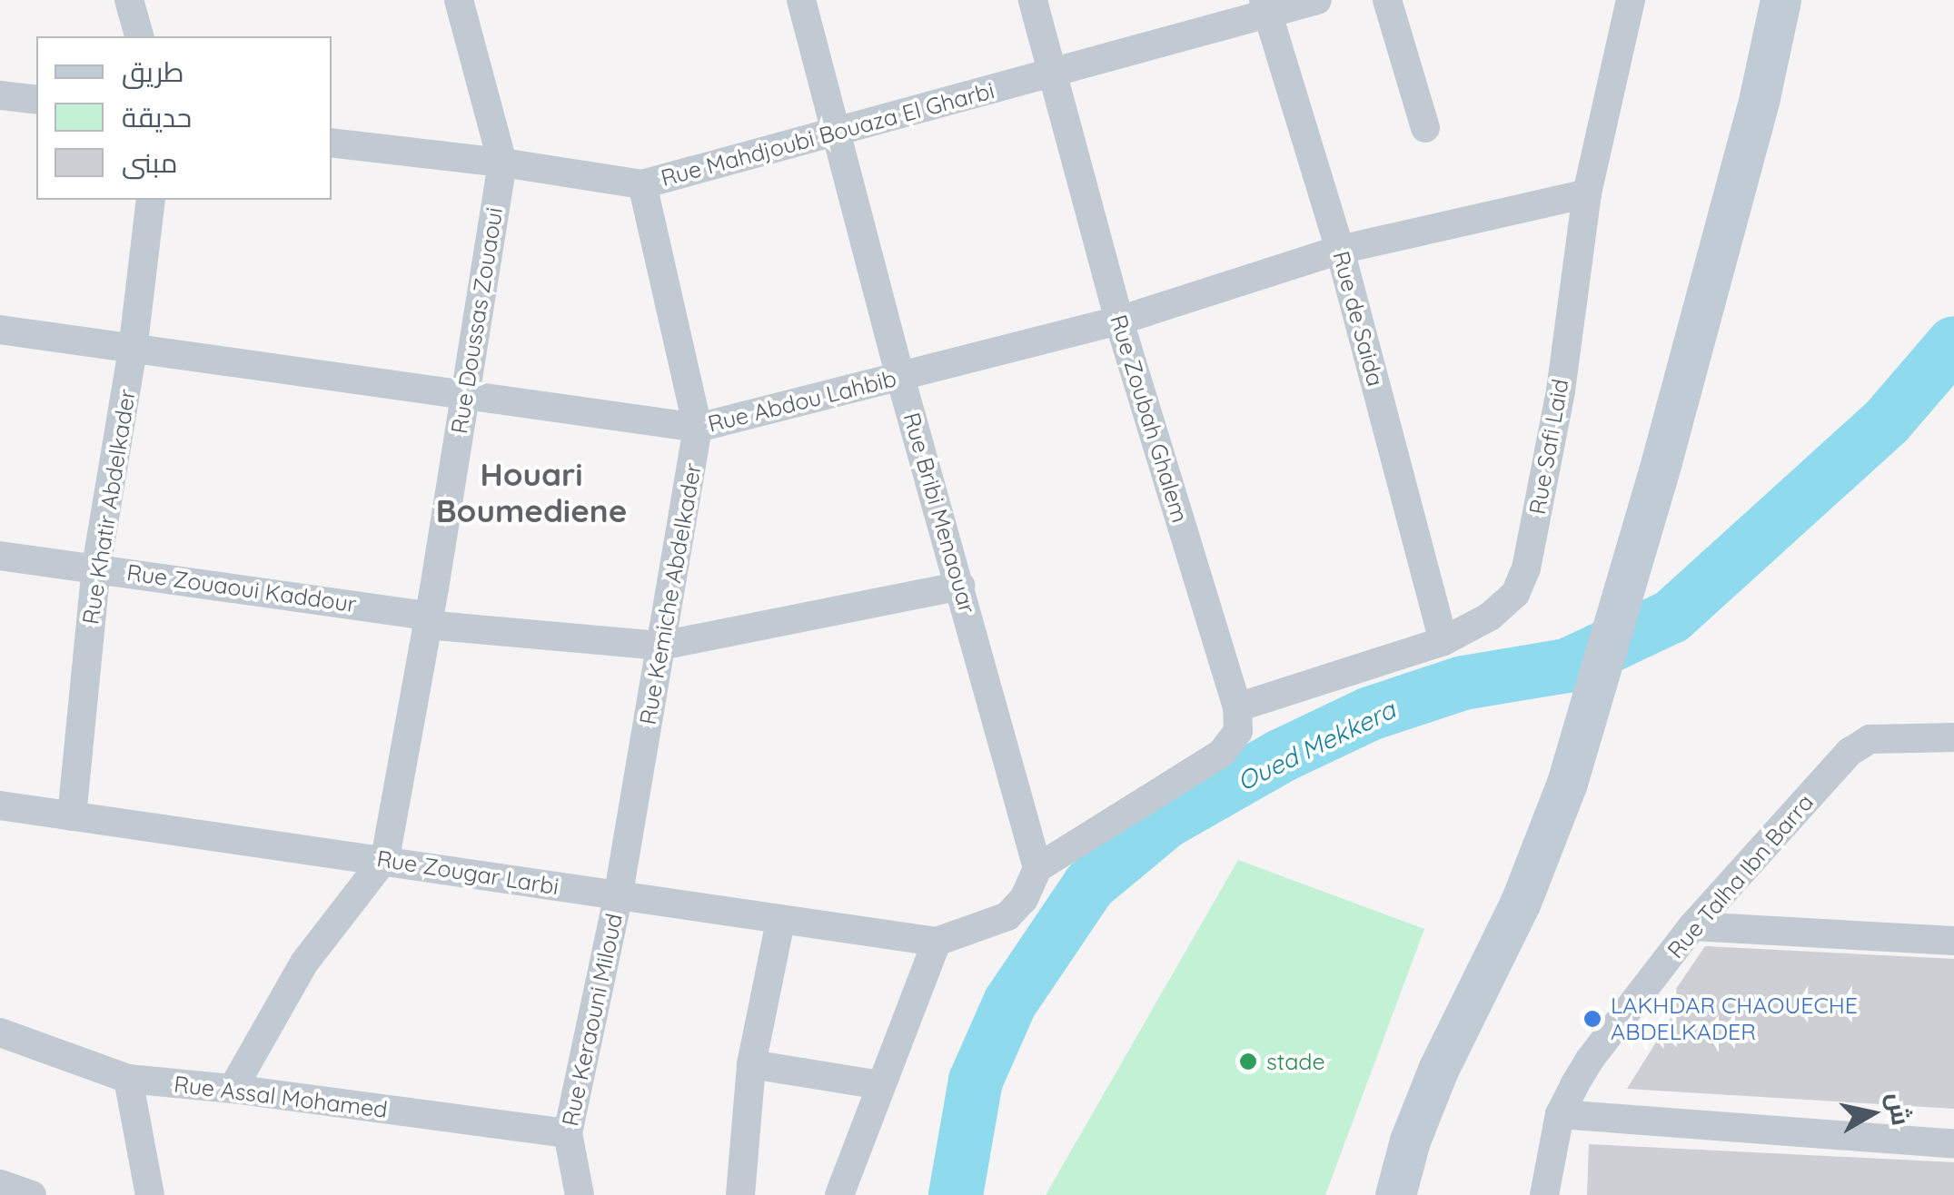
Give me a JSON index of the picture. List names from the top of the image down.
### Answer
{
  "streets": {
    "street": [
      "Rue Mahdjoubi Bouaza El Gharbi",
      "Rue de Saida",
      "Rue Doussas Zouaoui",
      "Rue Abdou Lahbib",
      "Rue Zoubah Ghalem",
      "Rue Safi Laid",
      "Rue Khatir Abdelkader",
      "Rue Bribi Menaouar",
      "Rue Zouaoui Kaddour",
      "Rue Kemiche Abdelkader",
      "Rue Zougar Larbi",
      "Rue Talha Ibn Barra",
      "Rue Keraouni Miloud",
      "Rue Assal Mohamed"
    ]
  },
  "crossings": [
    ["Rue Mahdjoubi Bouaza El Gharbi", "Rue de Saida"],
    ["Rue Mahdjoubi Bouaza El Gharbi", "Rue Doussas Zouaoui"],
    ["Rue Mahdjoubi Bouaza El Gharbi", "Rue Zoubah Ghalem"],
    ["Rue Mahdjoubi Bouaza El Gharbi", "Rue Bribi Menaouar"],
    ["Rue Mahdjoubi Bouaza El Gharbi", "Rue Kemiche Abdelkader"],
    ["Rue de Saida", "Rue Abdou Lahbib"],
    ["Rue de Saida", "Rue Safi Laid"],
    ["Rue Doussas Zouaoui", "Rue Abdou Lahbib"],
    ["Rue Doussas Zouaoui", "Rue Zouaoui Kaddour"],
    ["Rue Doussas Zouaoui", "Rue Zougar Larbi"],
    ["Rue Abdou Lahbib", "Rue Zoubah Ghalem"],
    ["Rue Abdou Lahbib", "Rue Safi Laid"],
    ["Rue Abdou Lahbib", "Rue Khatir Abdelkader"],
    ["Rue Abdou Lahbib", "Rue Bribi Menaouar"],
    ["Rue Abdou Lahbib", "Rue Kemiche Abdelkader"],
    ["Rue Zoubah Ghalem", "Rue Safi Laid"],
    ["Rue Khatir Abdelkader", "Rue Zouaoui Kaddour"],
    ["Rue Khatir Abdelkader", "Rue Zougar Larbi"],
    ["Rue Bribi Menaouar", "Rue Zouaoui Kaddour"],
    ["Rue Zouaoui Kaddour", "Rue Kemiche Abdelkader"],
    ["Rue Kemiche Abdelkader", "Rue Zougar Larbi"],
    ["Rue Kemiche Abdelkader", "Rue Keraouni Miloud"],
    ["Rue Zougar Larbi", "Rue Keraouni Miloud"],
    ["Rue Keraouni Miloud", "Rue Assal Mohamed"]
  ],
  "districts": ["Houari Boumediene"],
  "water": ["Oued Mekkera"],
  "places": ["LAKHDAR CHAOUECHE ABDELKADER", "stade"],
  "legend": ["طريق", "حديقة", "مبنى"],
  "north": "right"
}
